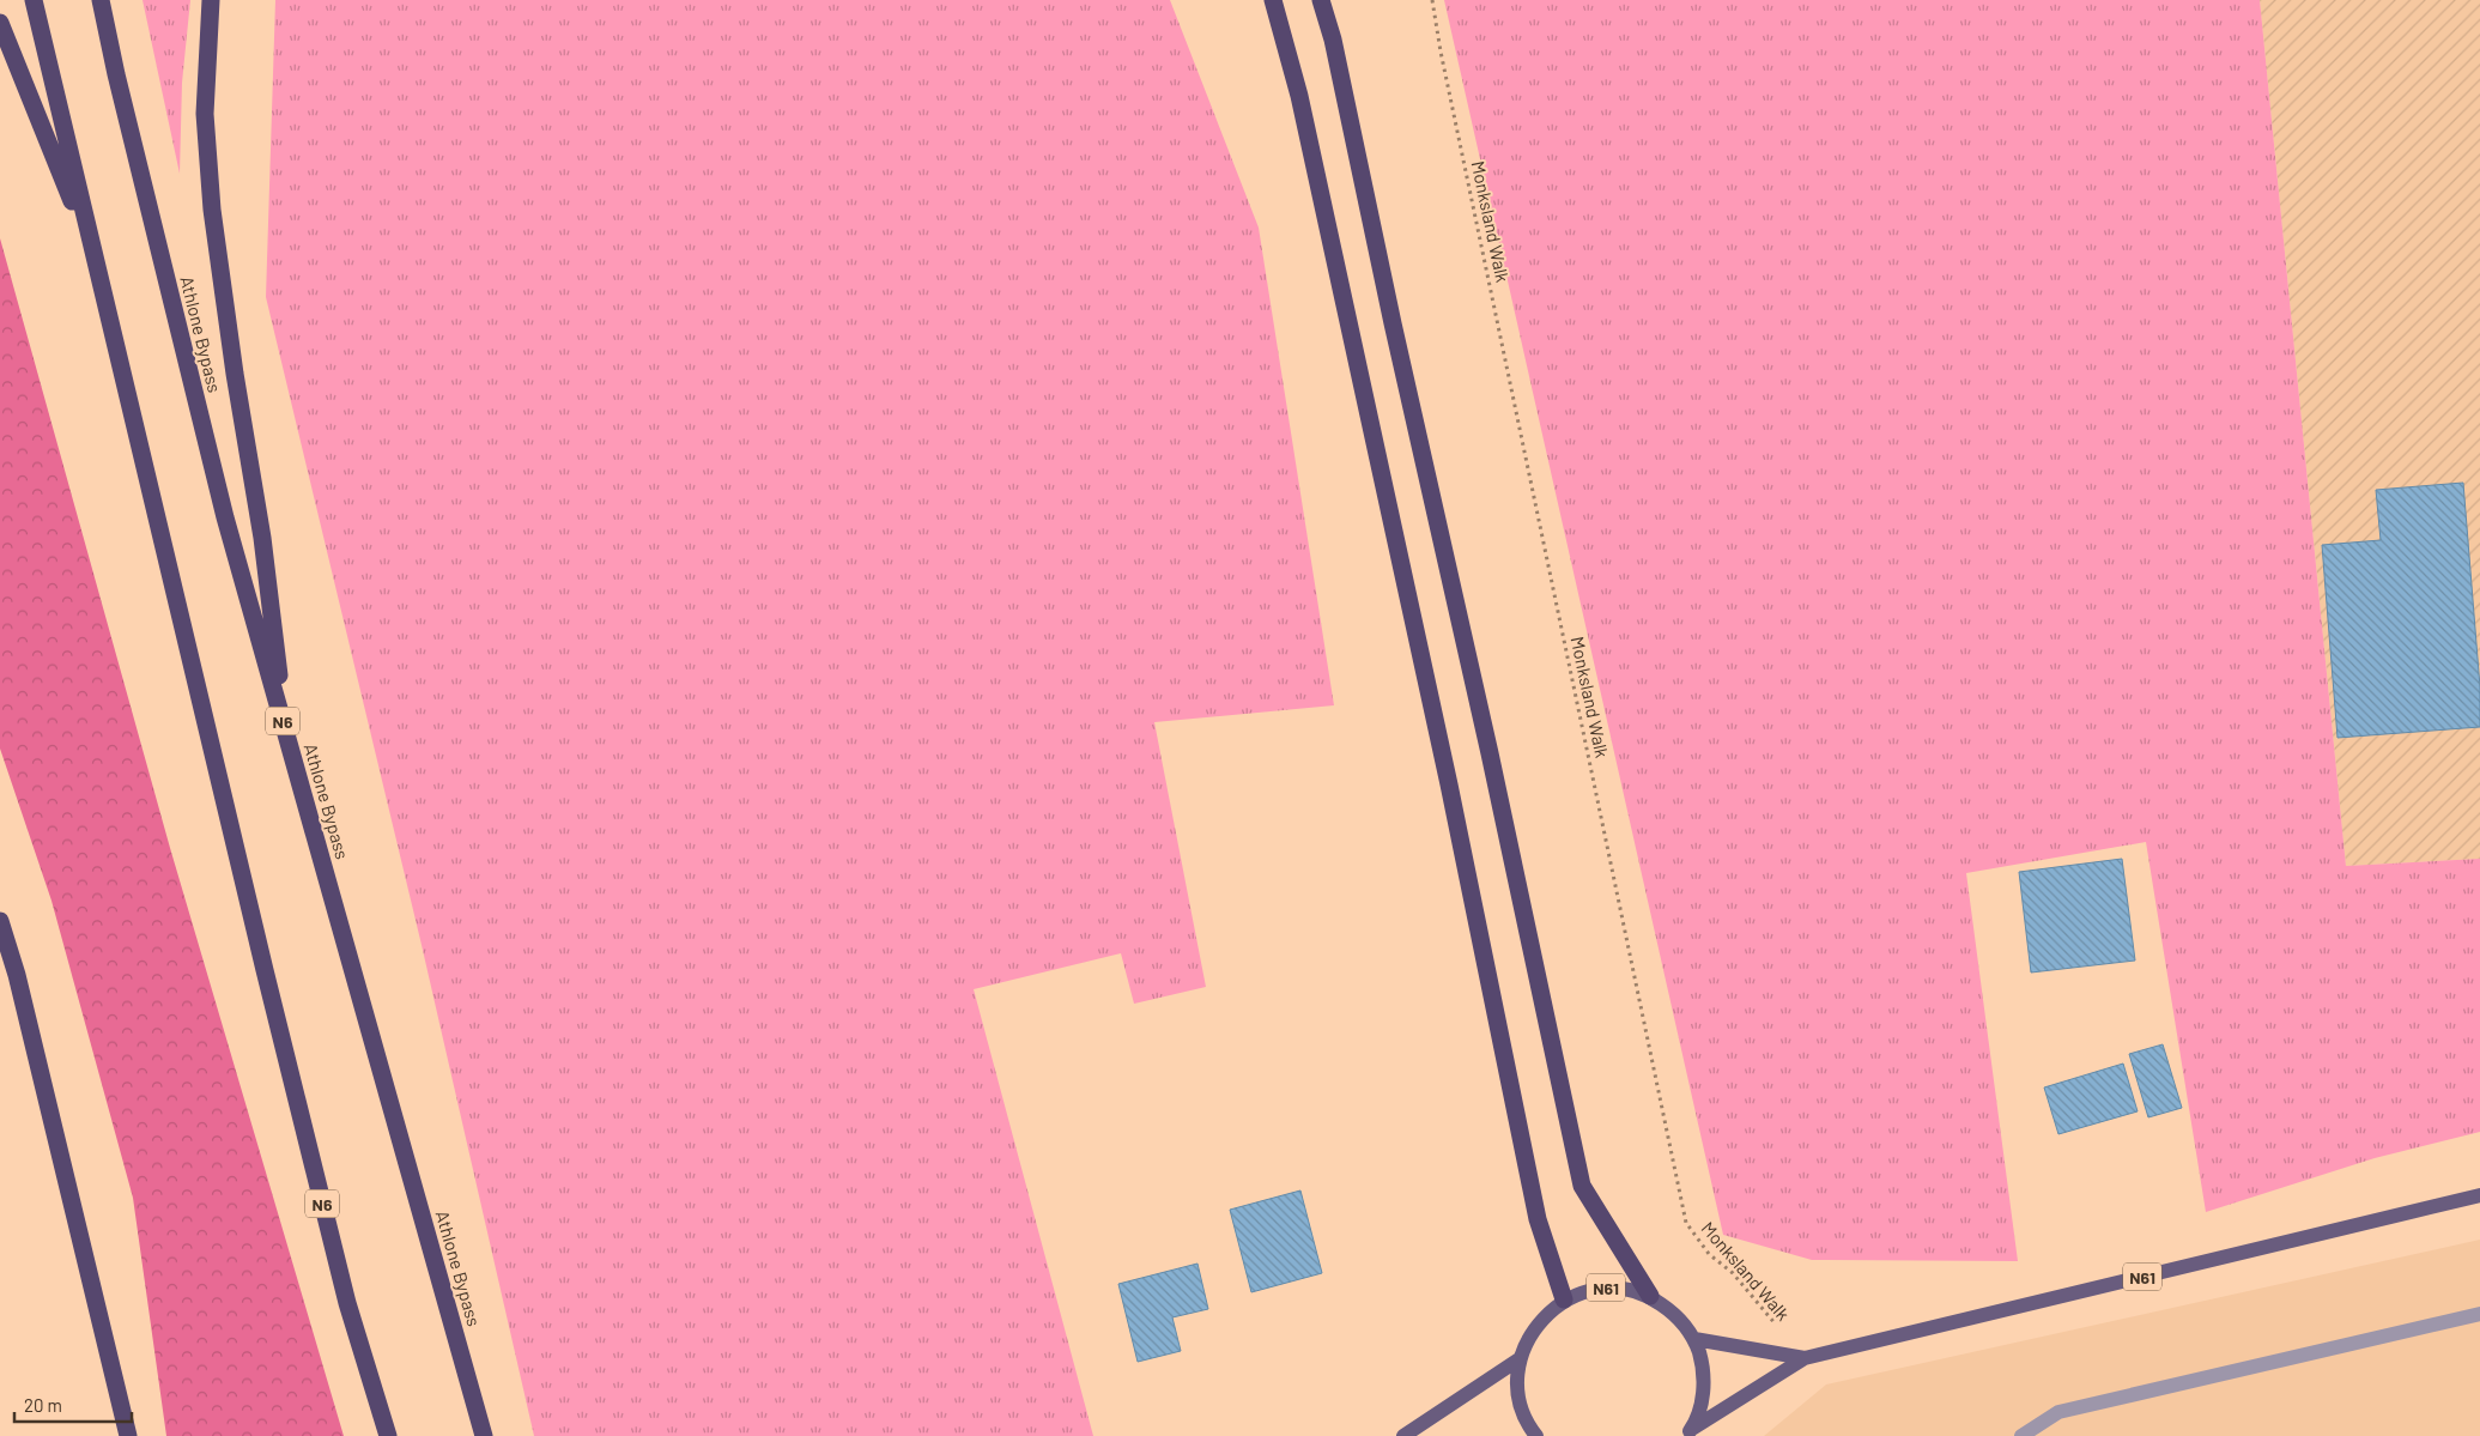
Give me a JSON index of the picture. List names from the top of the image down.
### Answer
{
  "streets": {
    "highway": ["Athlone Bypass", "N6"],
    "main road": ["N61"],
    "path": ["Monksland Walk"]
  },
  "crossings": [
    ["Monksland Walk", "N61"]
  ],
  "scale_bar": "20 m"
}
